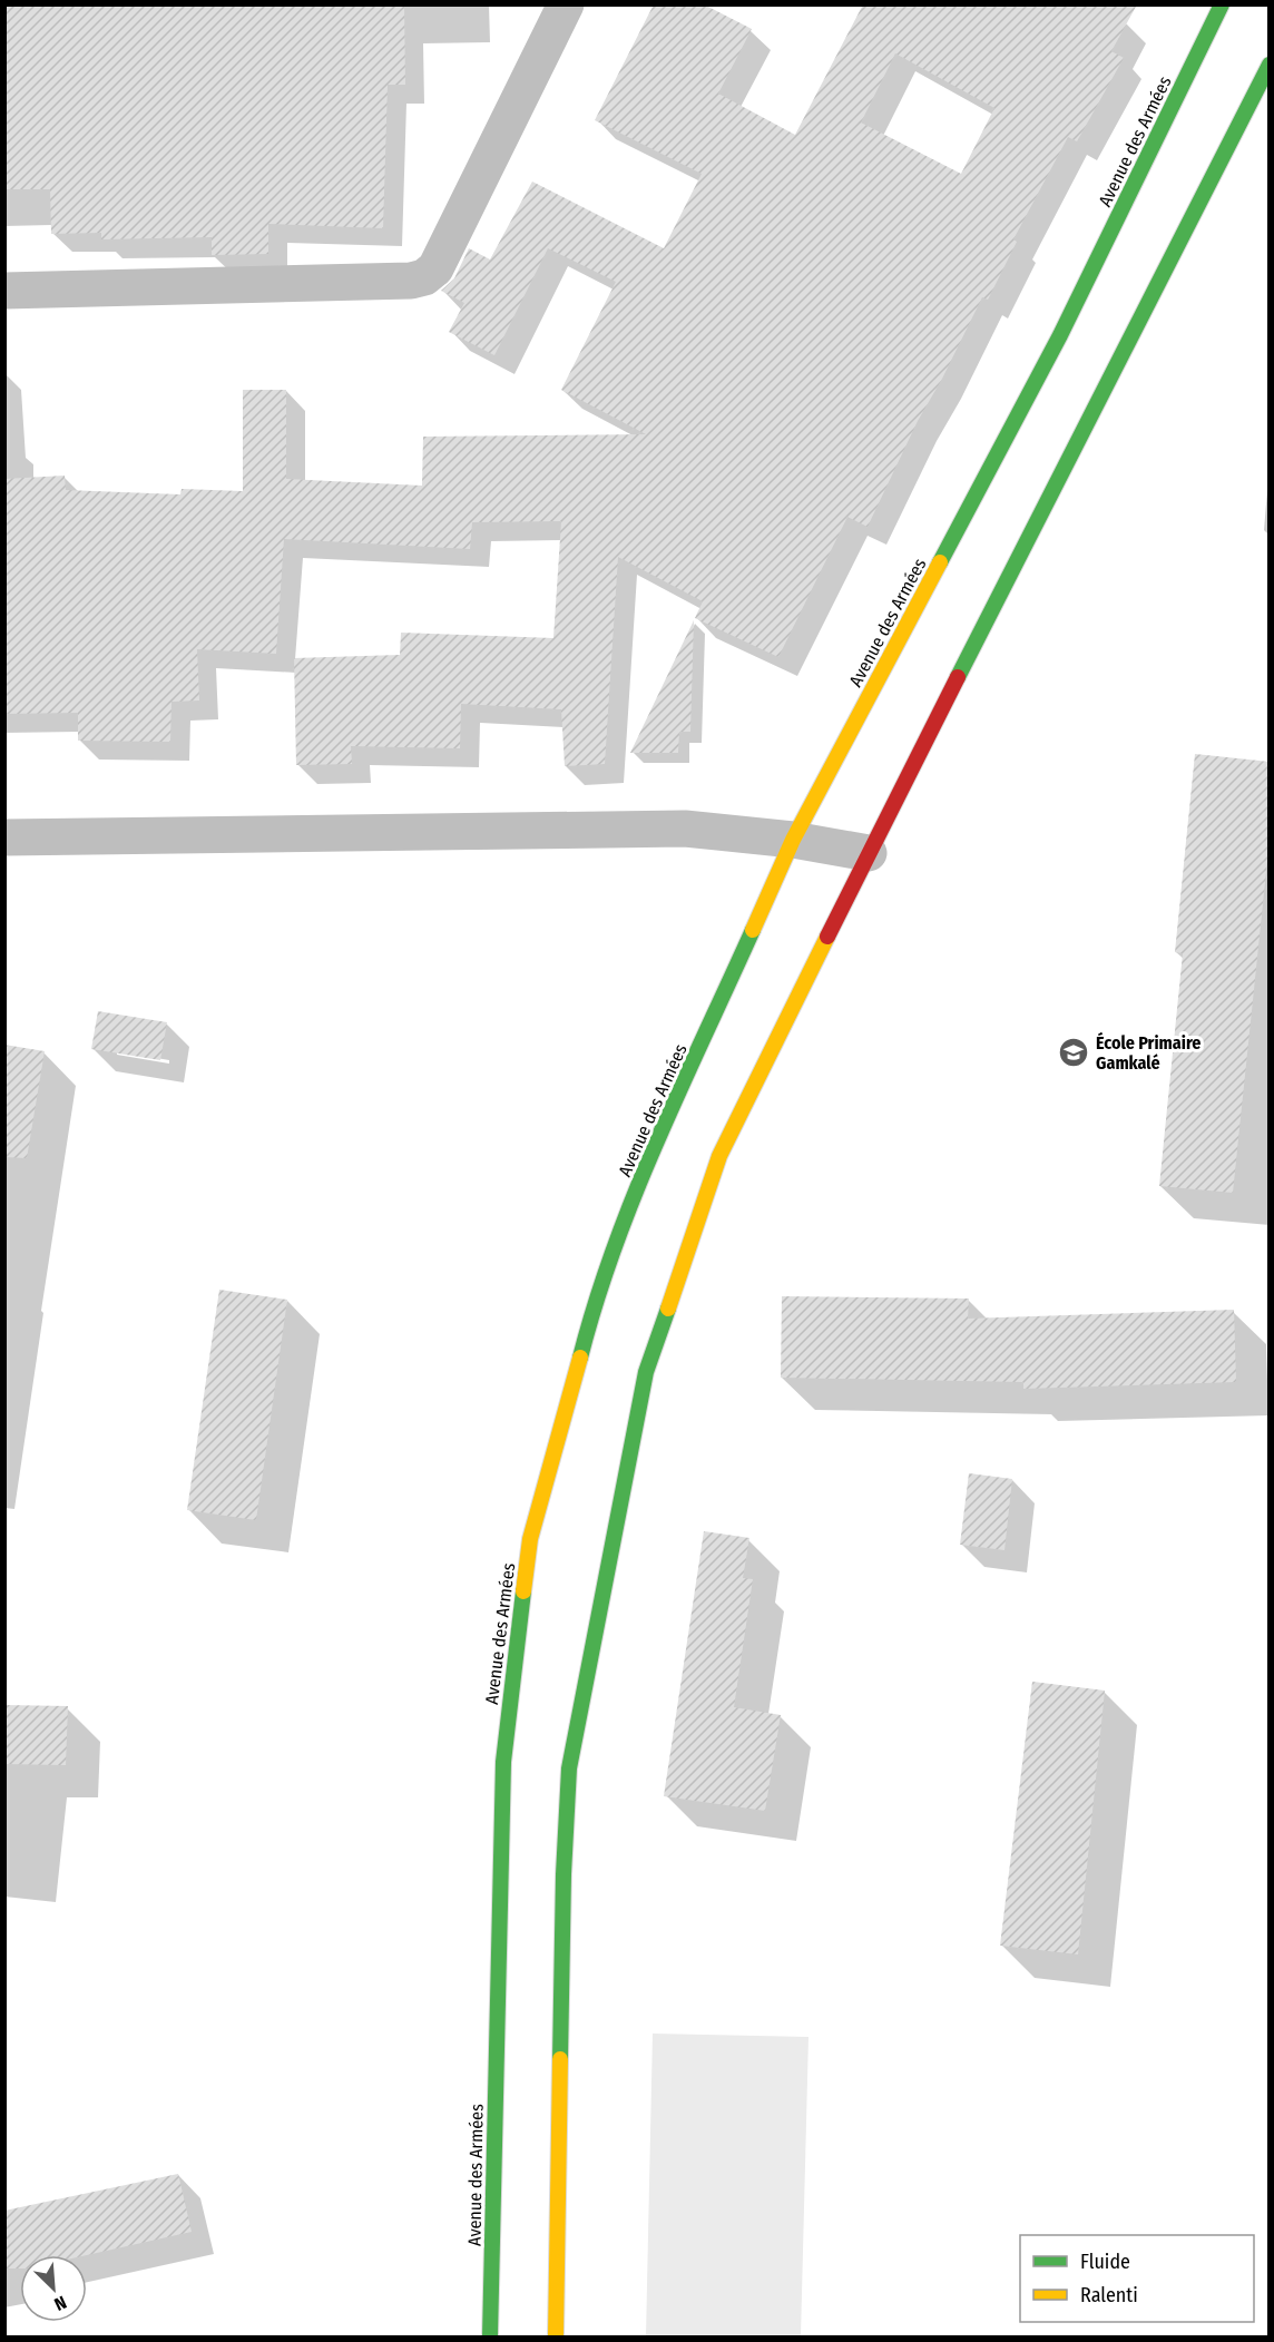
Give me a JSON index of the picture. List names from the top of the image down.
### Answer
{
  "streets": {
    "highway": ["Avenue des Armées"]
  },
  "places": {
    "school or university": ["École Primaire Gamkalé"]
  },
  "legend": ["Fluide", "Ralenti"],
  "north": "bottom right"
}
